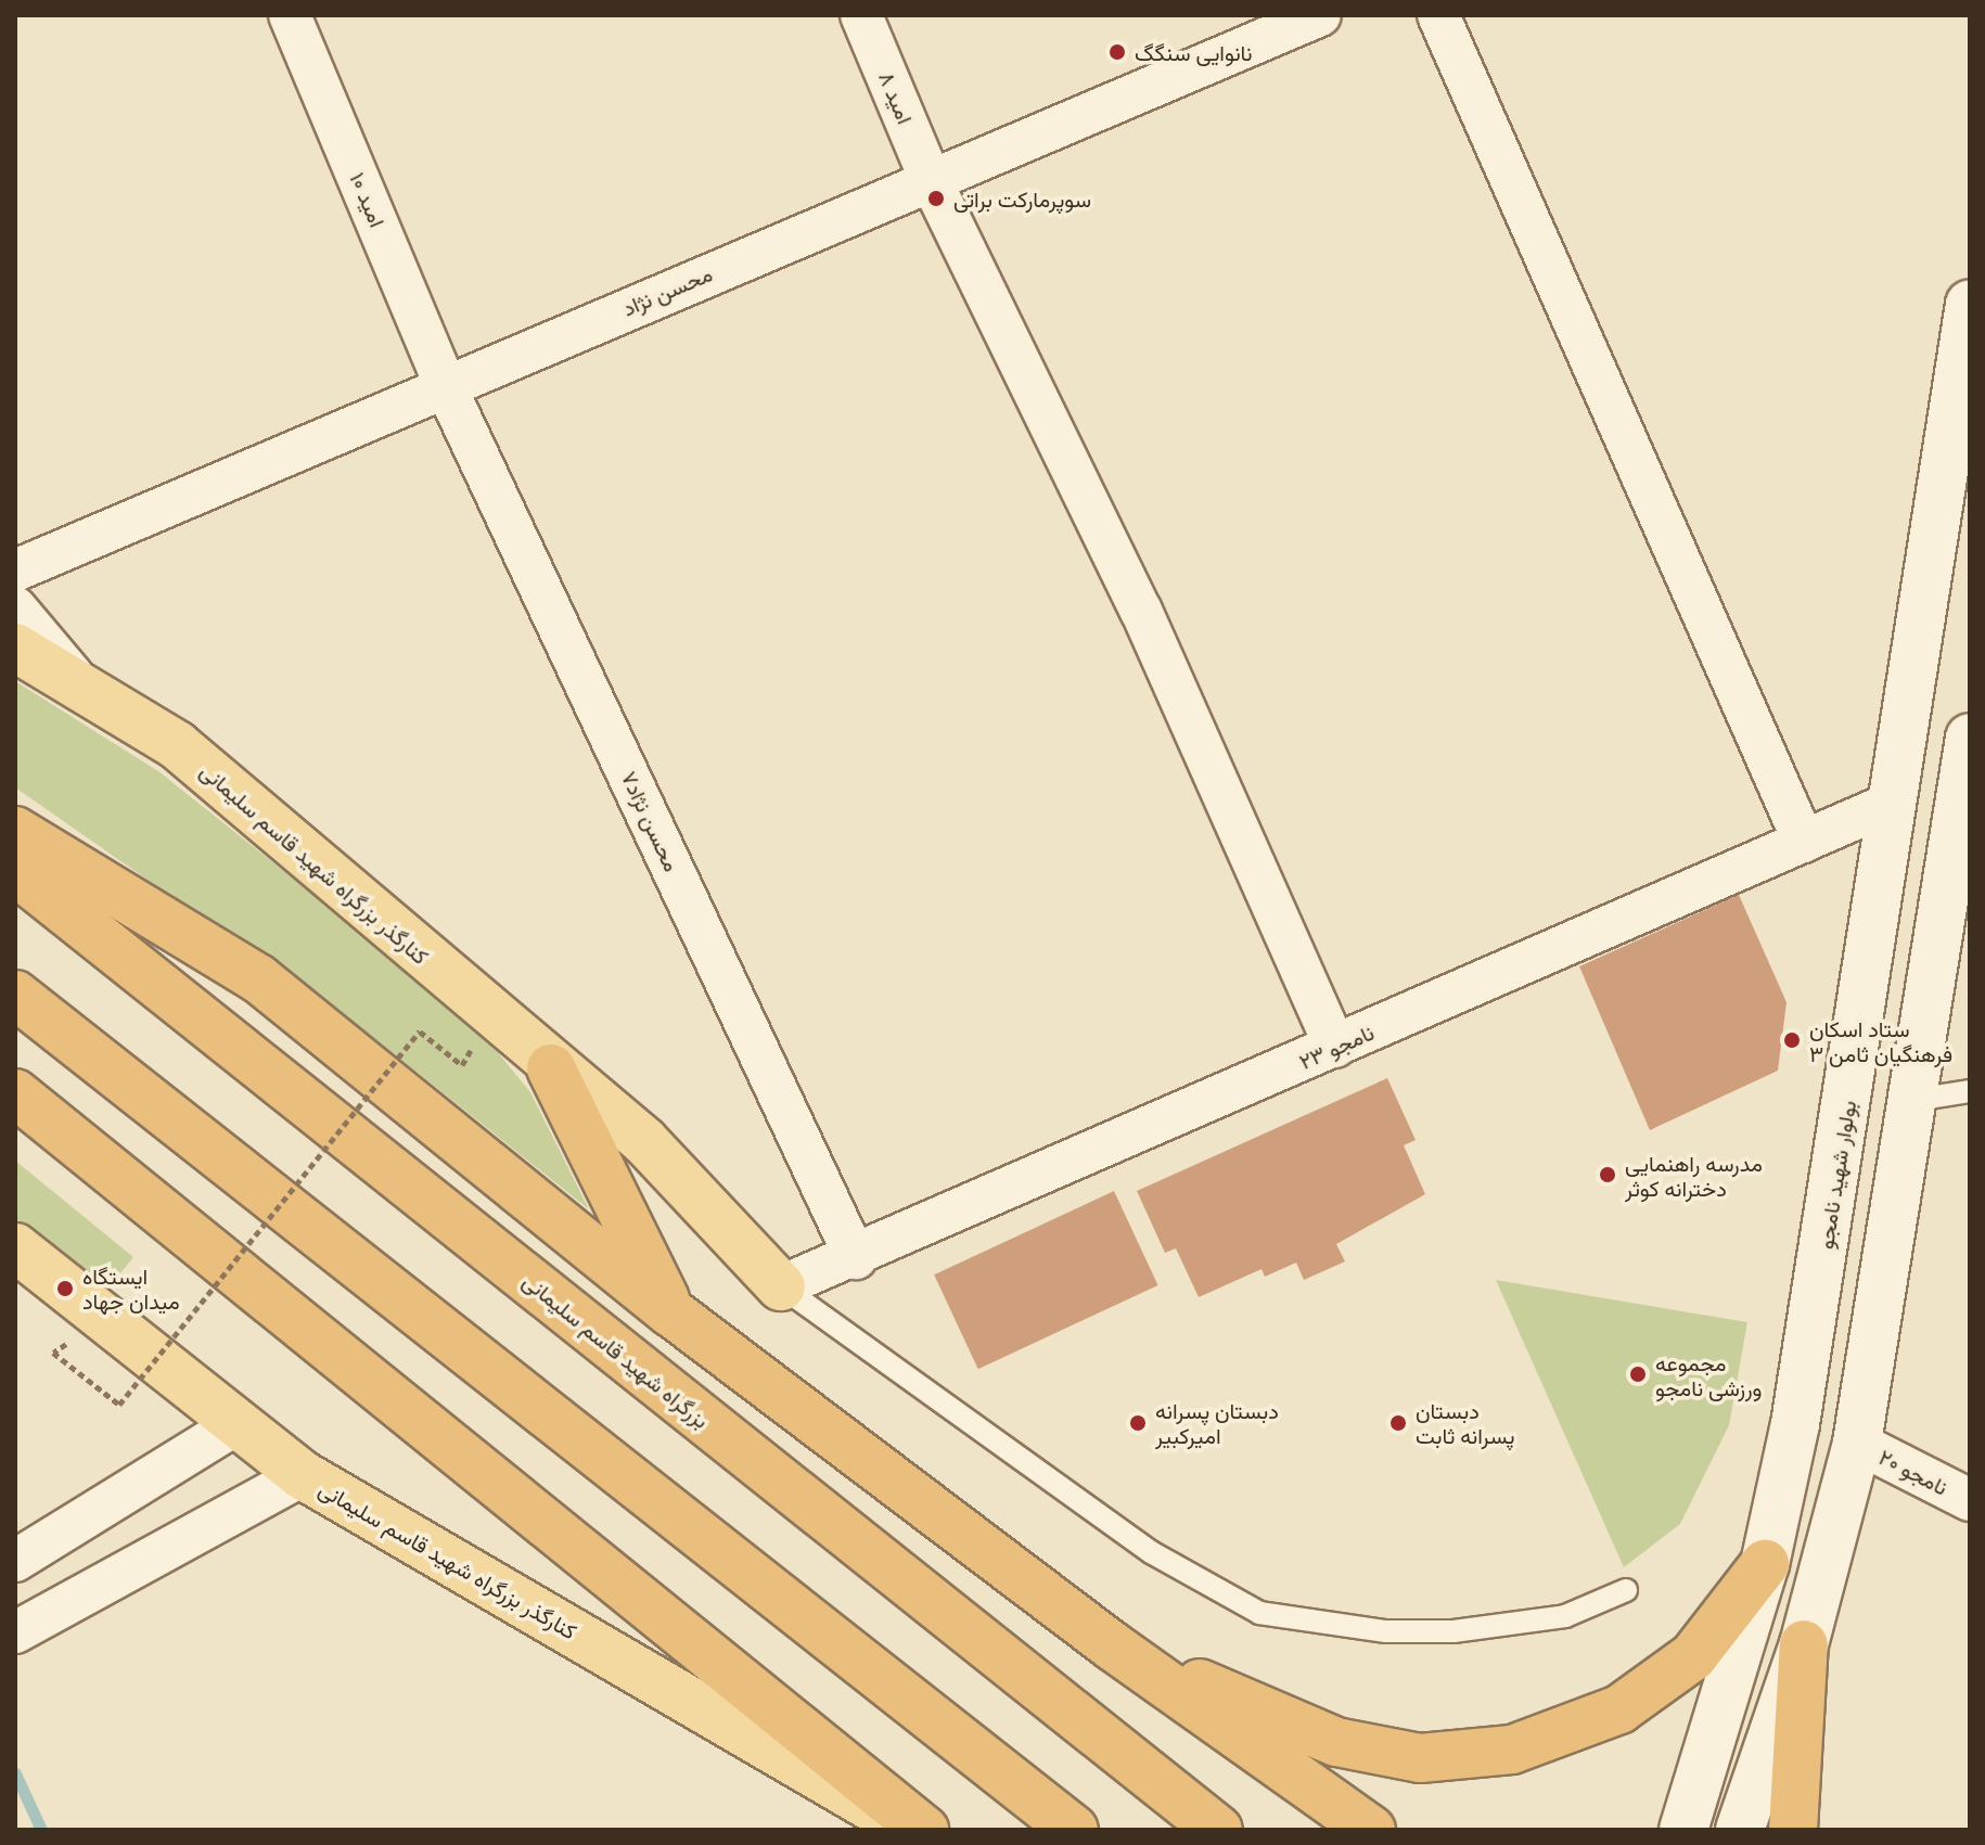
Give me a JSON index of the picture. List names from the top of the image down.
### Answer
{
  "streets": {
    "highway": ["بزرگراه شهید قاسم سلیمانی"],
    "main road": ["کنارگذر بزرگراه شهید قاسم سلیمانی"],
    "street": [
      "امید ۸",
      "امید ۱۰",
      "محسن نژاد",
      "محسن نژاد۷",
      "نامجو ۲۳",
      "بولوار شهید نامجو",
      "نامجو ۲۰"
    ]
  },
  "crossings": [
    ["امید ۸", "محسن نژاد"],
    ["امید ۸", "نامجو ۲۳"],
    ["امید ۱۰", "محسن نژاد"],
    ["امید ۱۰", "محسن نژاد۷"],
    ["محسن نژاد", "محسن نژاد۷"],
    ["محسن نژاد۷", "نامجو ۲۳"],
    ["کنارگذر بزرگراه شهید قاسم سلیمانی", "نامجو ۲۳"],
    ["نامجو ۲۳", "بولوار شهید نامجو"]
  ],
  "places": [
    "نانوایی سنگگ",
    "سوپرمارکت براتی",
    "ستاد اسکان فرهنگیان ثامن ۳",
    "مدرسه راهنمایی دخترانه کوثر",
    "ایستگاه میدان جهاد",
    "مجموعه ورزشی نامجو",
    "دبستان پسرانه امیرکبیر",
    "دبستان پسرانه ثابت"
  ]
}
